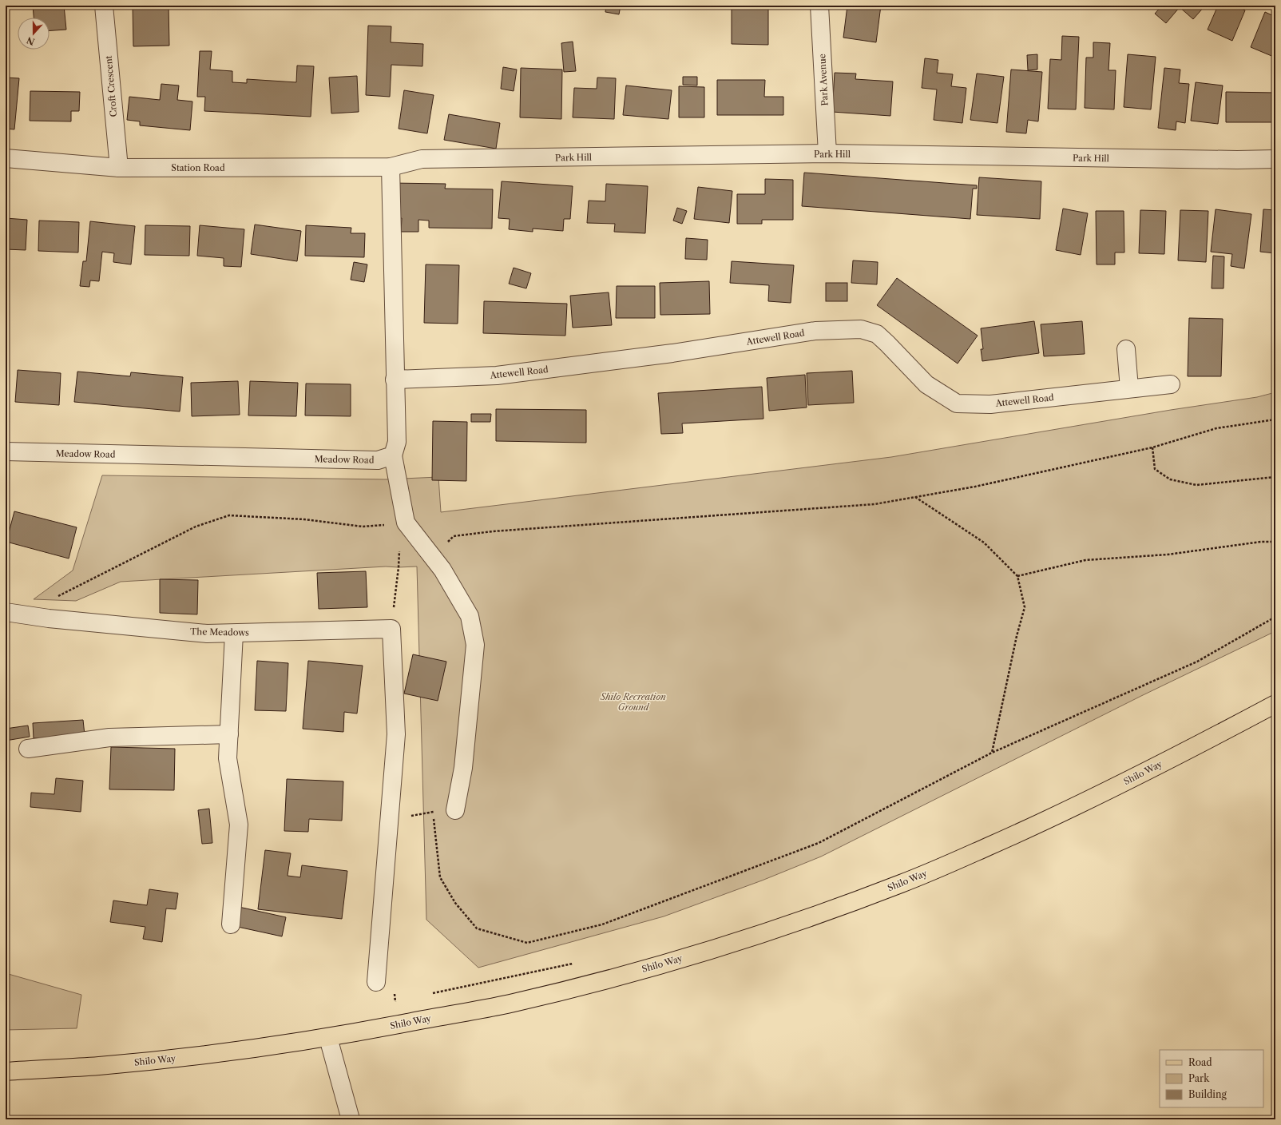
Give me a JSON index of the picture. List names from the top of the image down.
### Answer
{
  "streets": {
    "main road": ["Shilo Way"],
    "street": [
      "Park Avenue",
      "Croft Crescent",
      "Park Hill",
      "Station Road",
      "Attewell Road",
      "Meadow Road",
      "The Meadows"
    ]
  },
  "crossings": [
    ["Park Avenue", "Park Hill"],
    ["Croft Crescent", "Station Road"],
    ["Park Hill", "Station Road"]
  ],
  "parks": ["Shilo Recreation Ground"],
  "legend": ["Road", "Park", "Building"],
  "north": "bottom"
}
